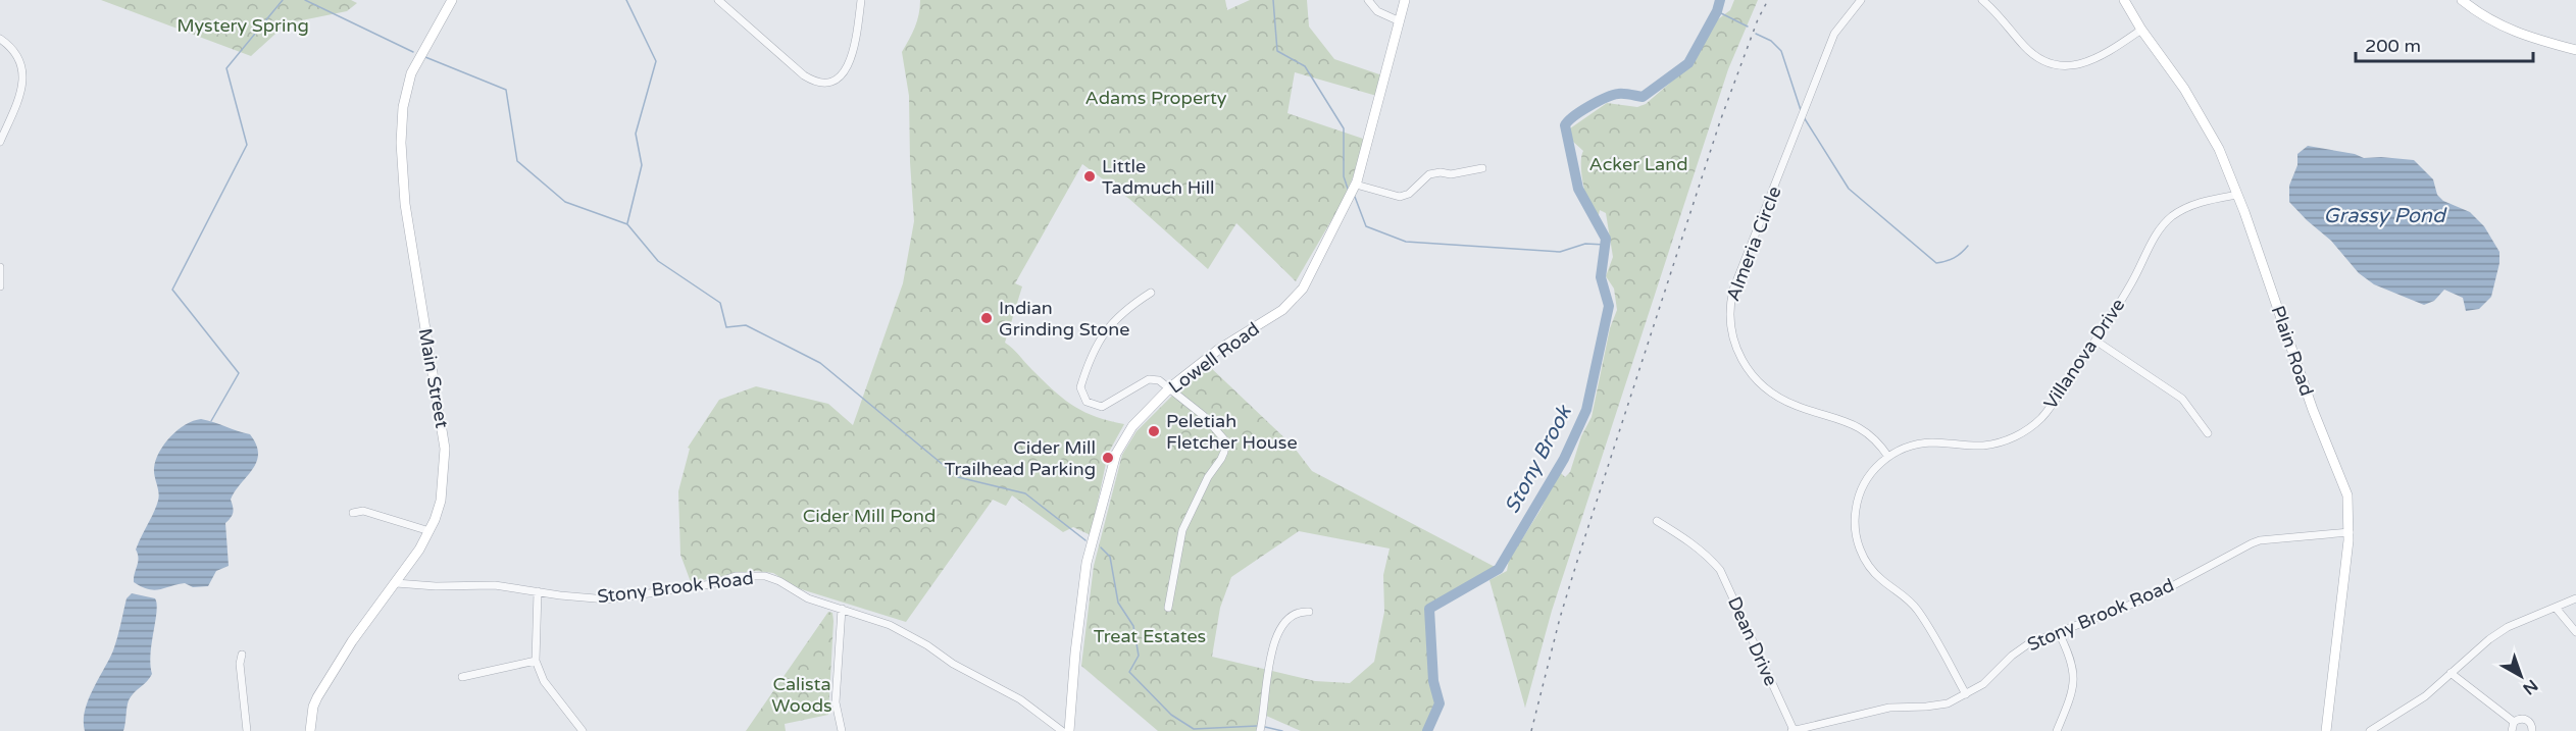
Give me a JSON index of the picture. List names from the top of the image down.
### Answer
{
  "streets": {
    "main road": ["Plain Road", "Lowell Road", "Main Street"],
    "street": [
      "Almeria Circle",
      "Villanova Drive",
      "Stony Brook Road",
      "Dean Drive"
    ]
  },
  "crossings": [
    ["Almeria Circle", "Villanova Drive"],
    ["Plain Road", "Villanova Drive"],
    ["Plain Road", "Stony Brook Road"],
    ["Villanova Drive", "Stony Brook Road"],
    ["Main Street", "Stony Brook Road"],
    ["Stony Brook Road", "Dean Drive"]
  ],
  "water": ["Grassy Pond", "Stony Brook"],
  "parks": [
    "Mystery Spring",
    "Adams Property",
    "Acker Land",
    "Cider Mill Pond",
    "Treat Estates",
    "Calista Woods"
  ],
  "places": [
    "Little Tadmuch Hill",
    "Indian Grinding Stone",
    "Peletiah Fletcher House",
    "Cider Mill Trailhead Parking"
  ],
  "scale_bar": "200 m",
  "north": "bottom right"
}
